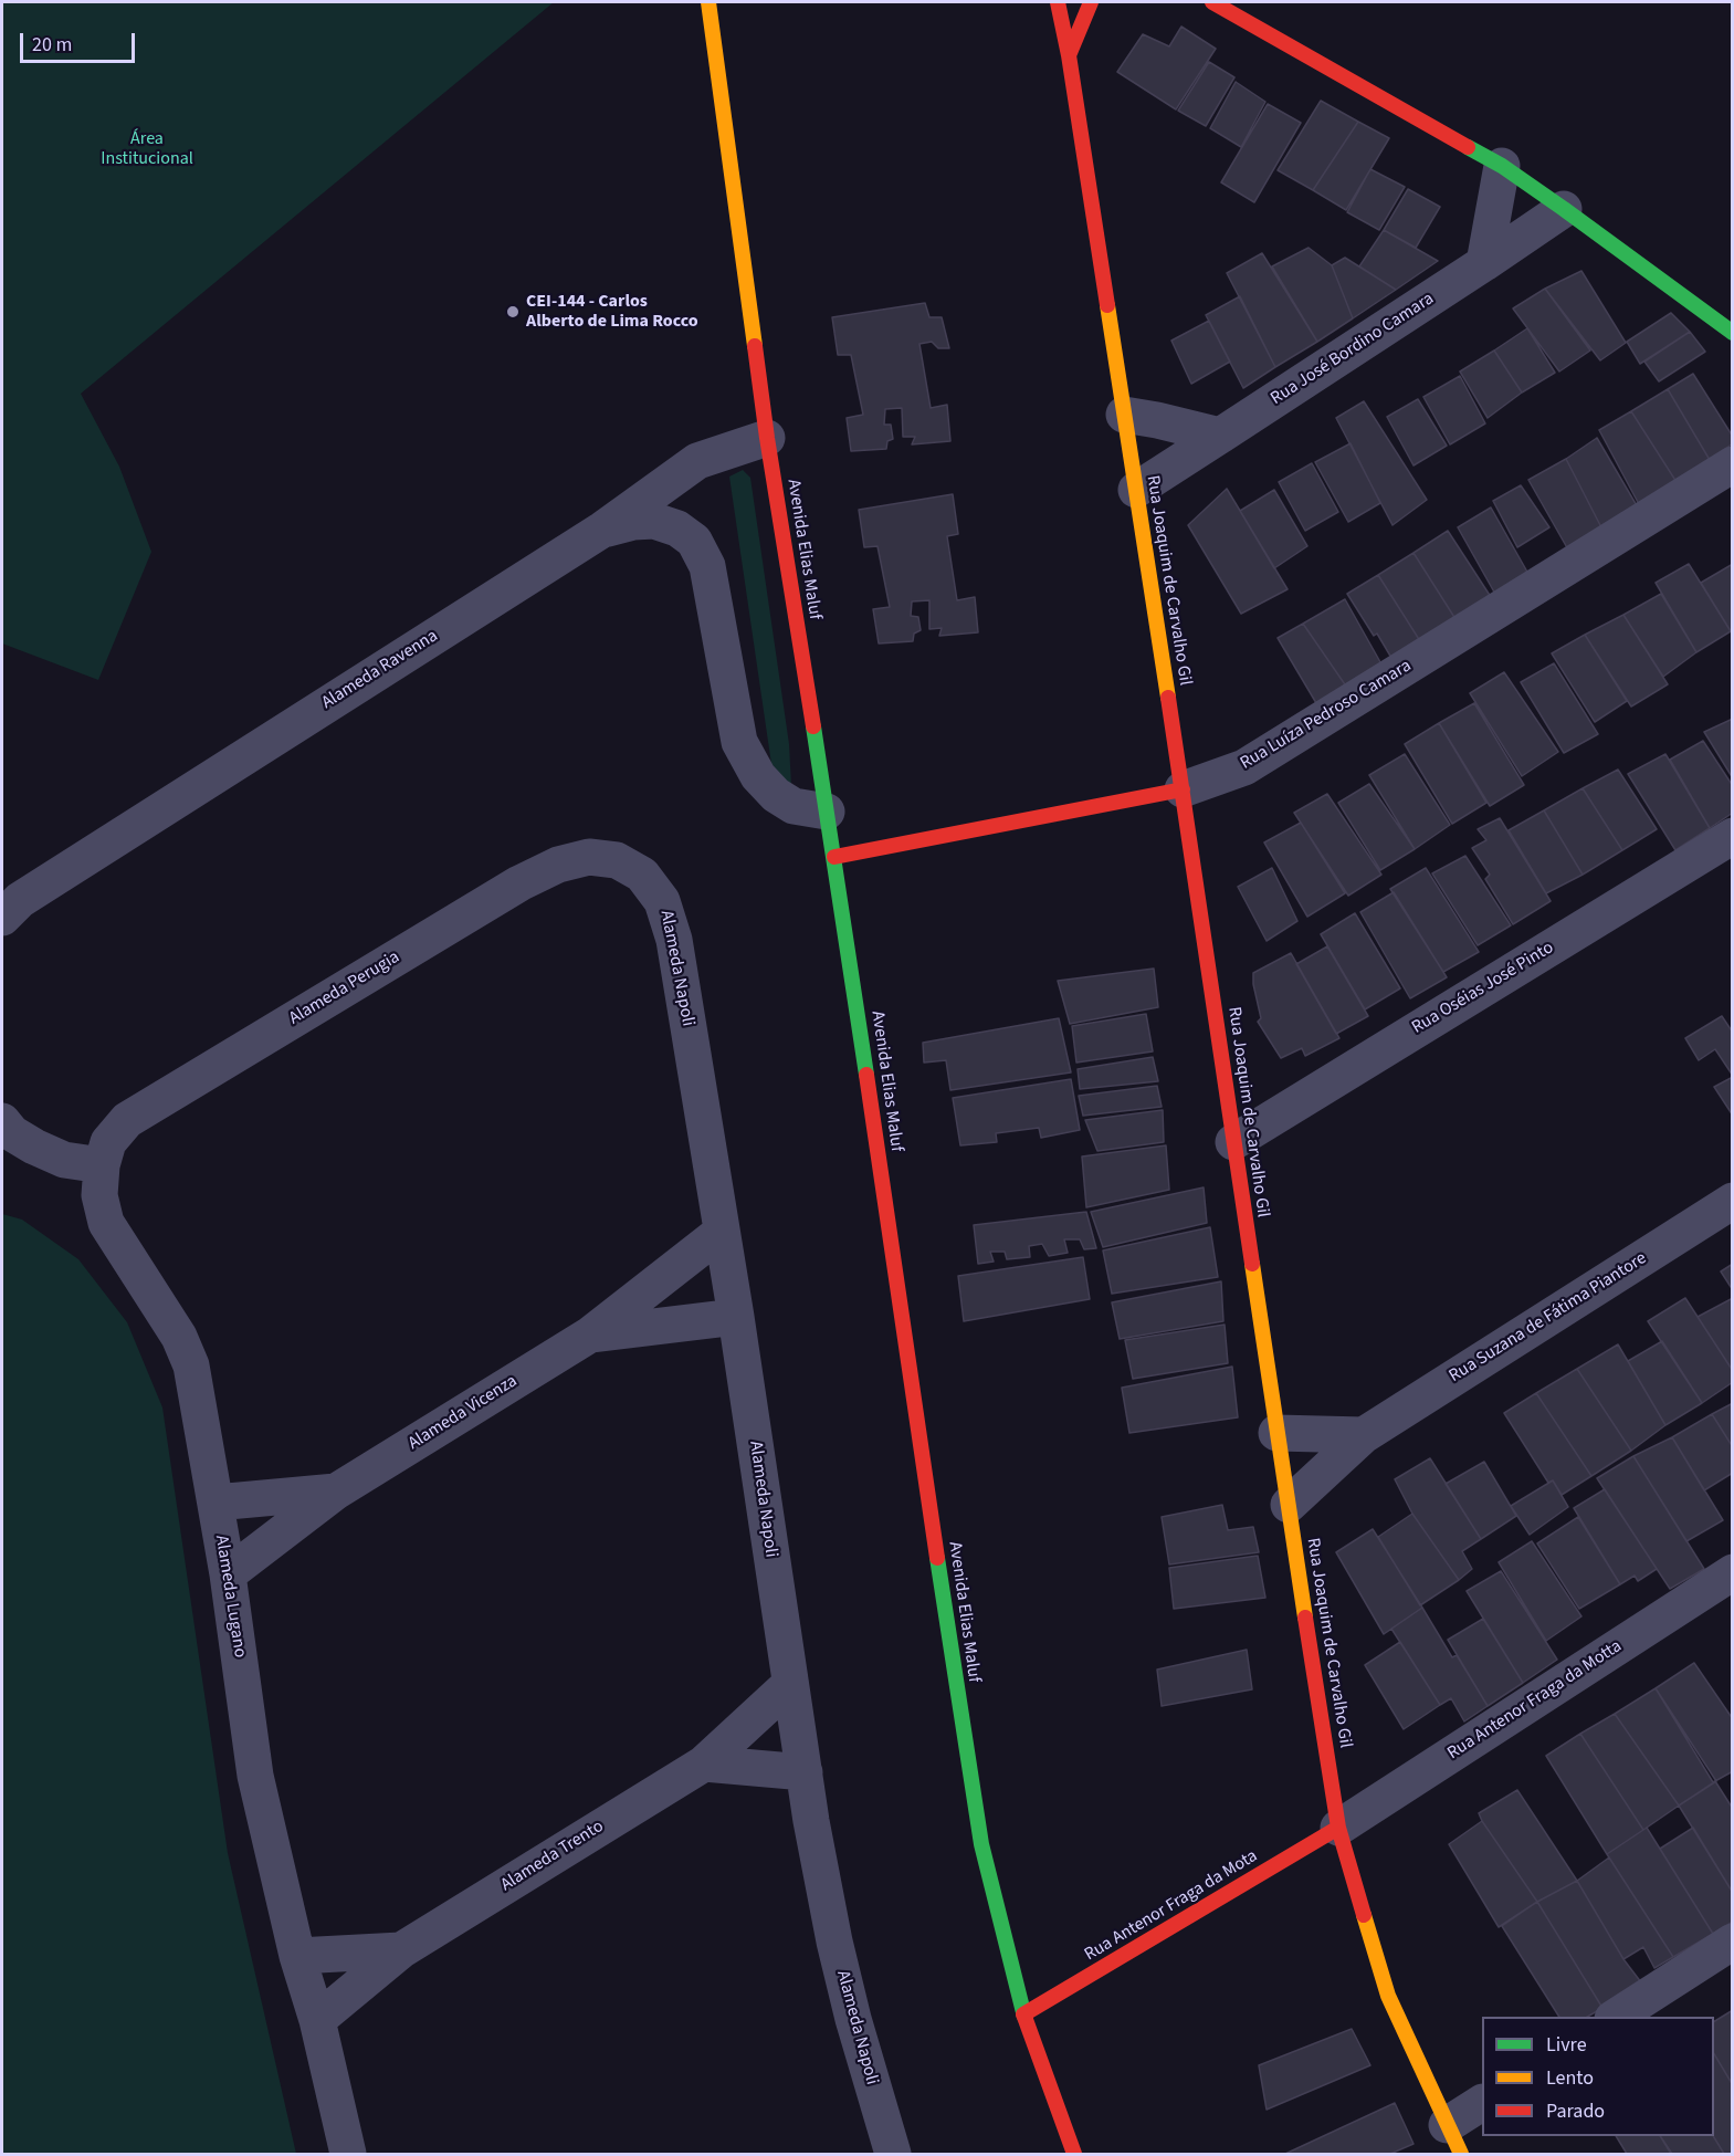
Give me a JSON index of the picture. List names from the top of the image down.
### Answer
{
  "streets": {
    "street": [
      "Rua José Bordino Camara",
      "Avenida Elias Maluf",
      "Rua Joaquim de Carvalho Gil",
      "Alameda Ravenna",
      "Rua Luíza Pedroso Camara",
      "Alameda Napoli",
      "Alameda Perugia",
      "Rua Oséias José Pinto",
      "Rua Suzana de Fátima Piantore",
      "Alameda Vicenza",
      "Alameda Lugano",
      "Rua Antenor Fraga da Motta",
      "Alameda Trento",
      "Rua Antenor Fraga da Mota"
    ]
  },
  "crossings": [
    ["Rua José Bordino Camara", "Rua Joaquim de Carvalho Gil"],
    ["Avenida Elias Maluf", "Alameda Ravenna"],
    ["Avenida Elias Maluf", "Rua Luíza Pedroso Camara"],
    ["Avenida Elias Maluf", "Rua Antenor Fraga da Mota"],
    ["Rua Joaquim de Carvalho Gil", "Rua Luíza Pedroso Camara"],
    ["Rua Joaquim de Carvalho Gil", "Rua Oséias José Pinto"],
    ["Rua Joaquim de Carvalho Gil", "Rua Suzana de Fátima Piantore"],
    ["Rua Joaquim de Carvalho Gil", "Rua Antenor Fraga da Motta"],
    ["Rua Joaquim de Carvalho Gil", "Rua Antenor Fraga da Mota"],
    ["Alameda Napoli", "Alameda Perugia"],
    ["Alameda Napoli", "Alameda Vicenza"],
    ["Alameda Napoli", "Alameda Trento"],
    ["Alameda Perugia", "Alameda Lugano"],
    ["Alameda Vicenza", "Alameda Lugano"],
    ["Alameda Lugano", "Alameda Trento"],
    ["Rua Antenor Fraga da Motta", "Rua Antenor Fraga da Mota"]
  ],
  "parks": ["Área Institucional"],
  "places": ["CEI-144 - Carlos Alberto de Lima Rocco"],
  "legend": ["Livre", "Lento", "Parado"],
  "scale_bar": "20 m"
}
